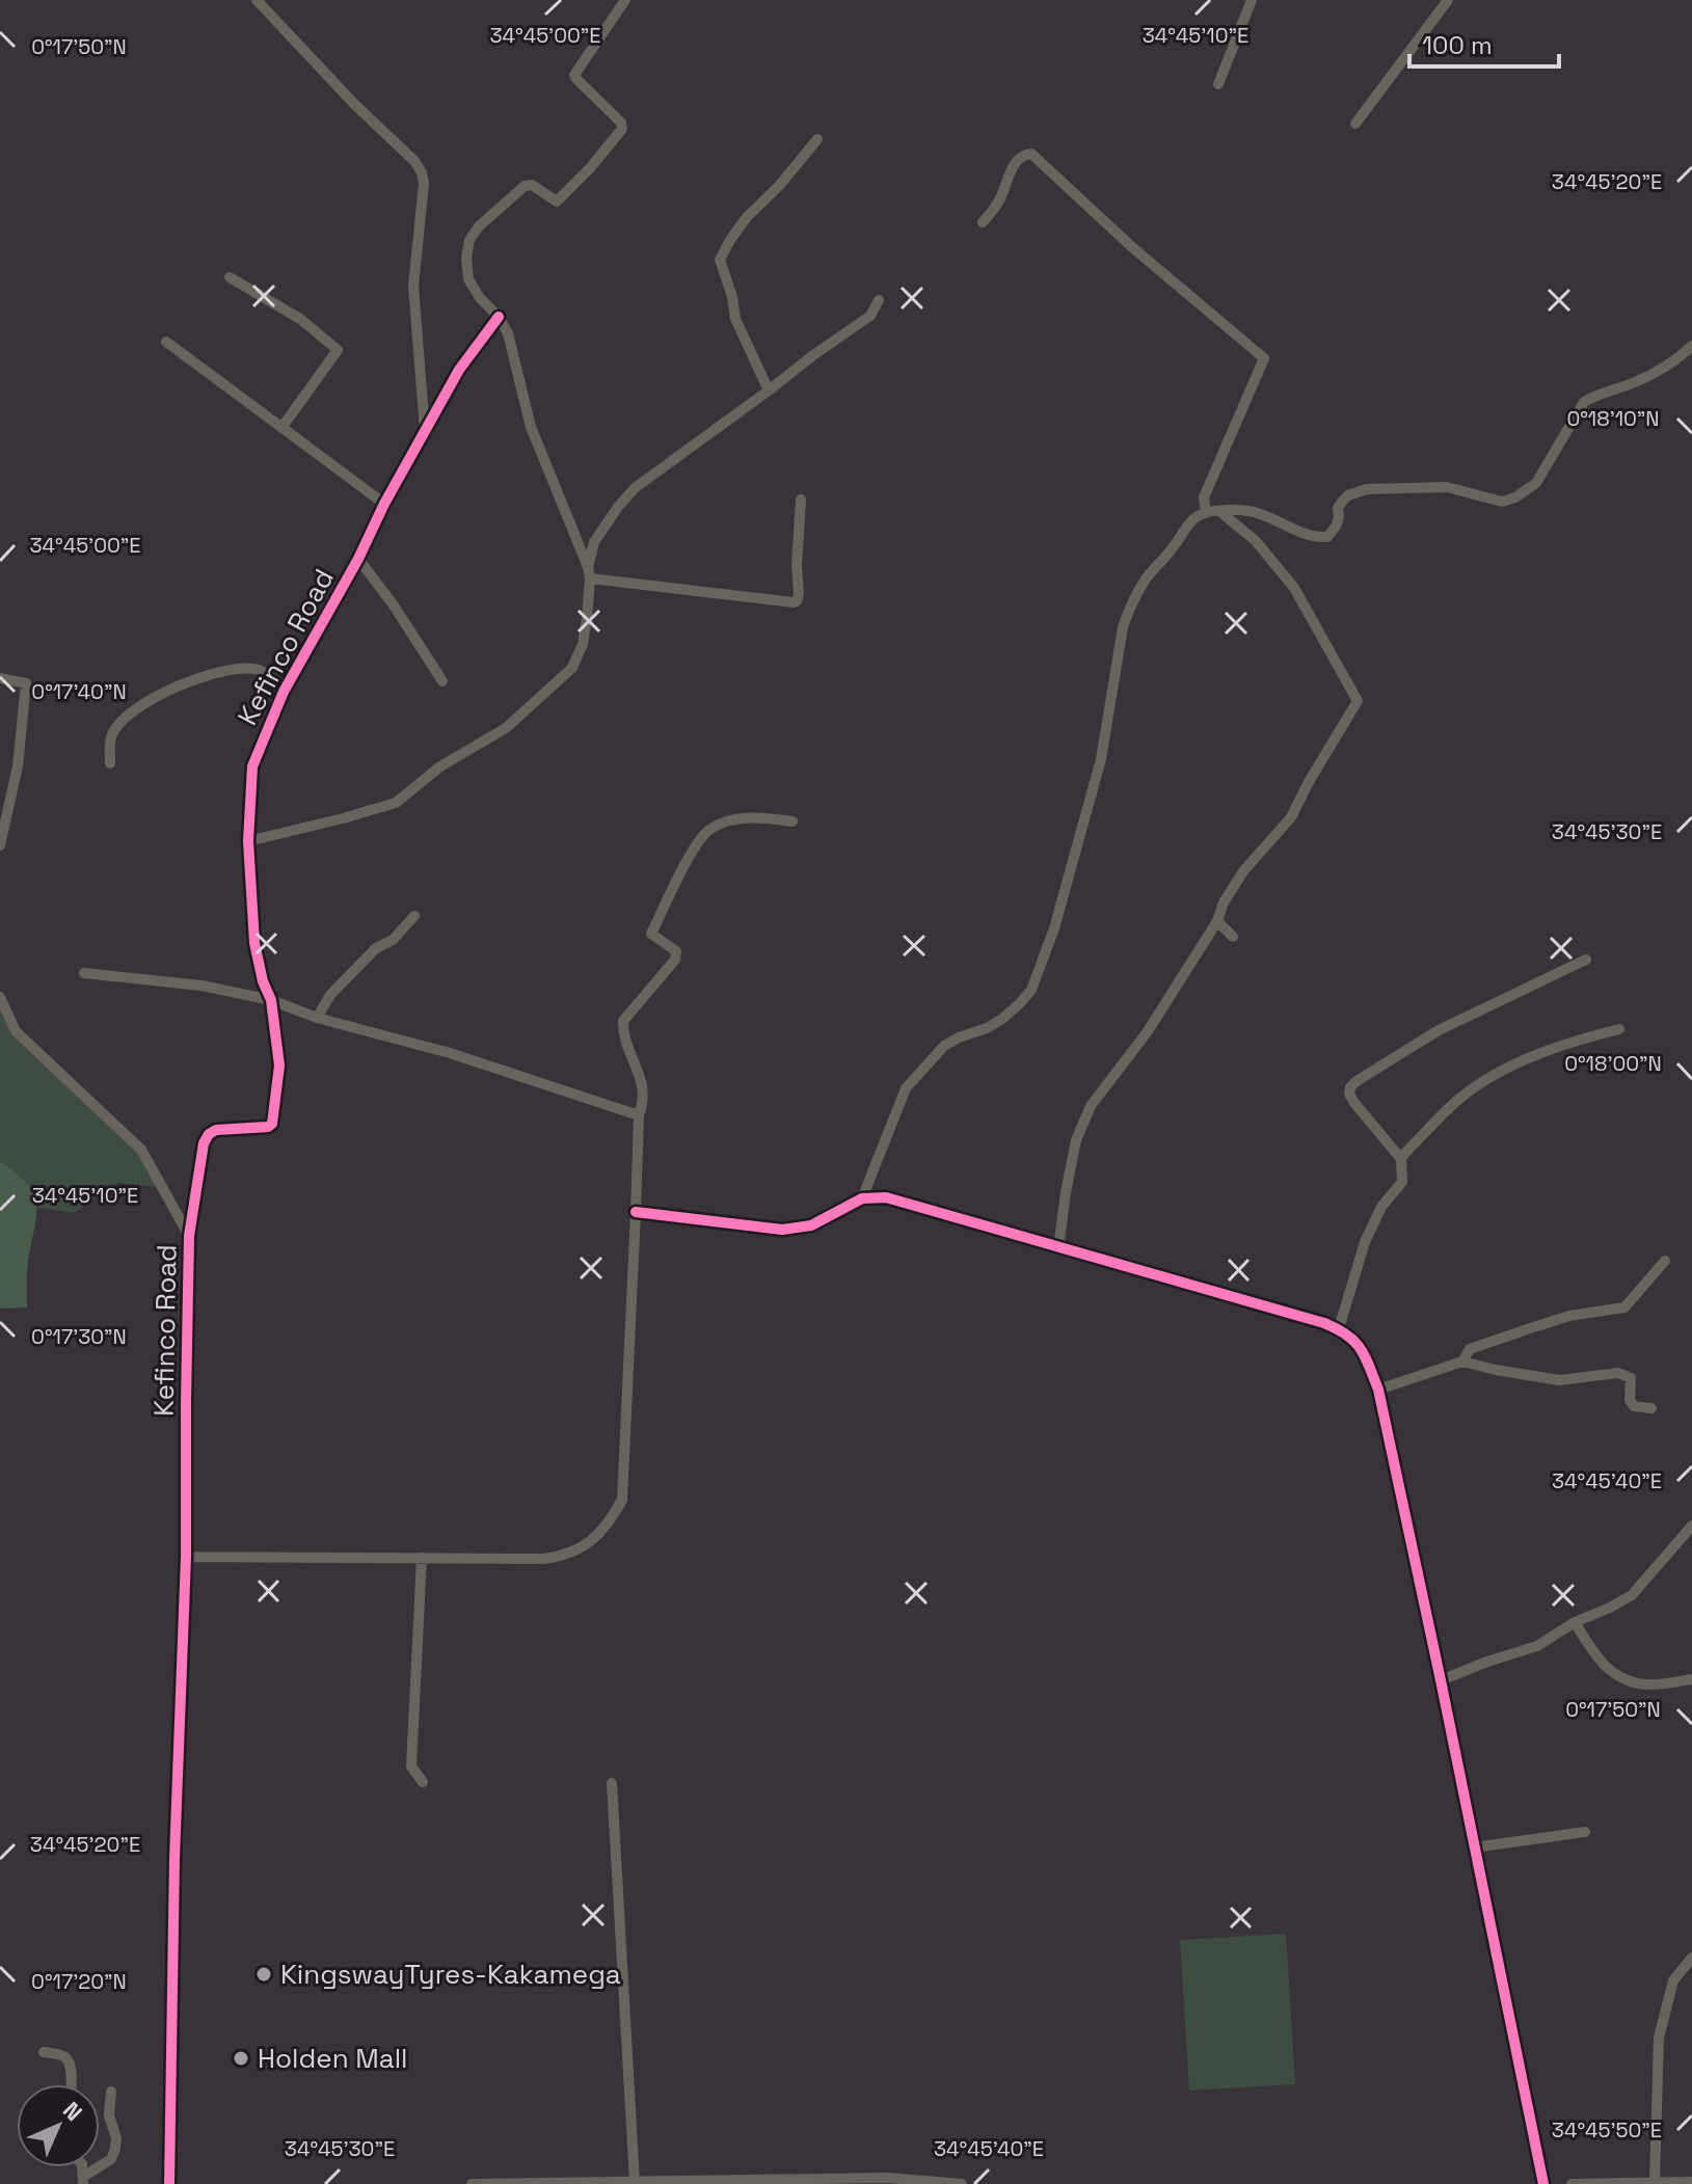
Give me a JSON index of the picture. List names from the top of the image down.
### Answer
{
  "streets": {
    "street": ["Kefinco Road"]
  },
  "places": ["KingswayTyres-Kakamega", "Holden Mall"],
  "scale_bar": "100 m",
  "north": "top right",
  "coordinates": [
    "34°45'00\"E",
    "34°45'10\"E",
    "0°17'50\"N",
    "34°45'20\"E",
    "0°18'10\"N",
    "0°17'40\"N",
    "34°45'30\"E",
    "0°18'00\"N",
    "0°17'30\"N",
    "34°45'40\"E",
    "0°17'20\"N",
    "34°45'50\"E"
  ]
}
